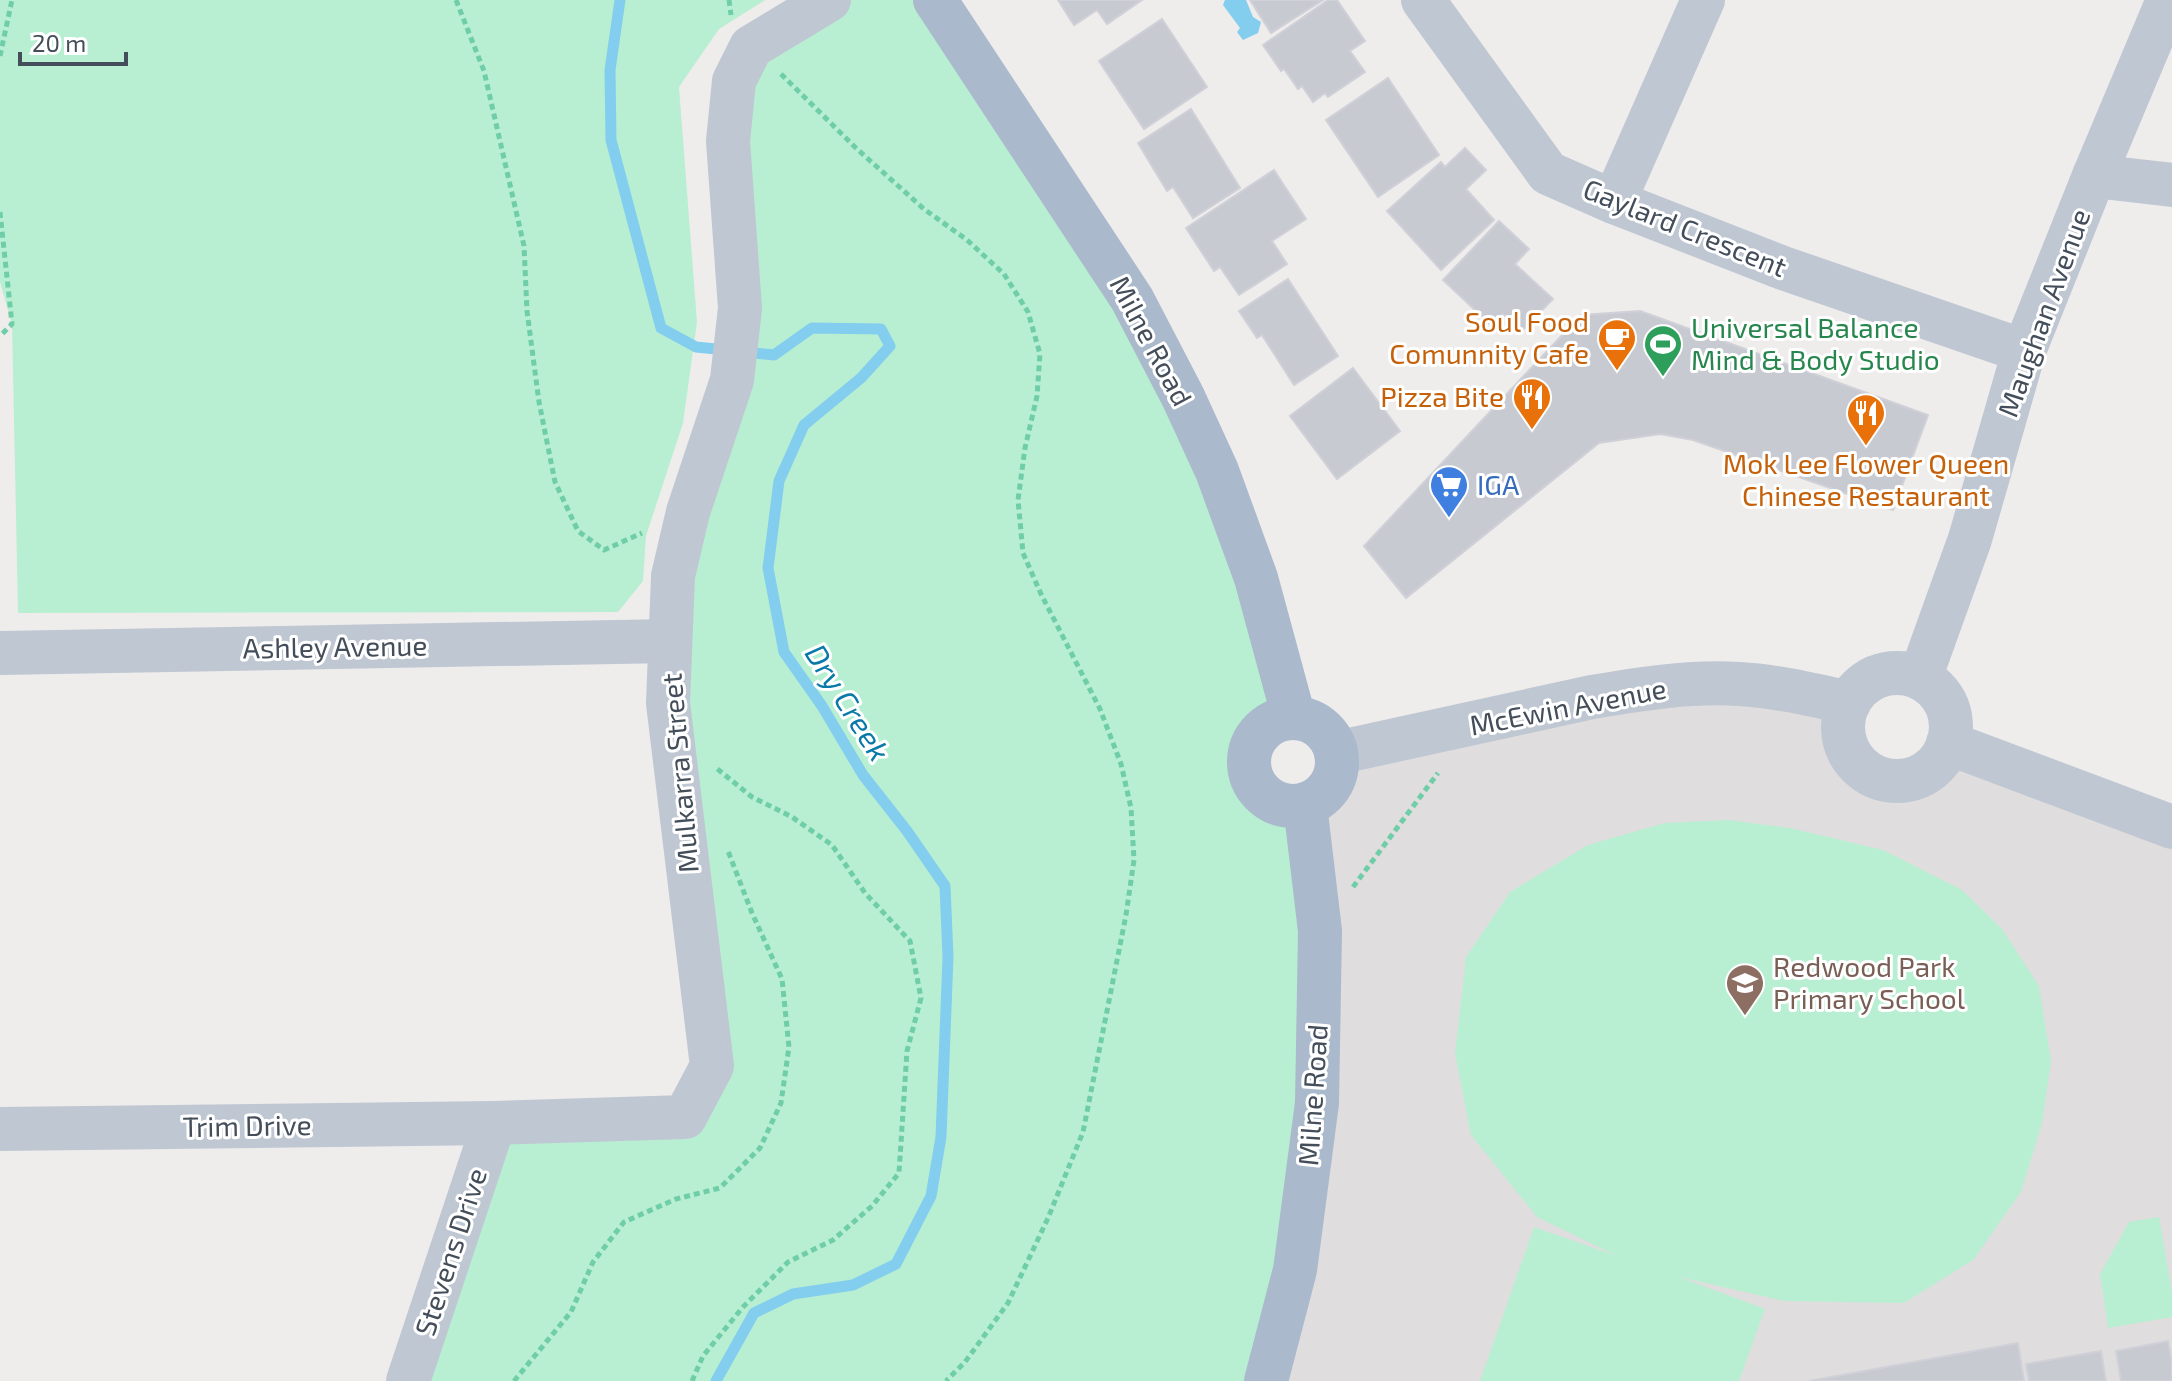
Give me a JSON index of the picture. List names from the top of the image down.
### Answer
{
  "streets": {
    "main road": ["Milne Road"],
    "street": [
      "Gaylard Crescent",
      "Maughan Avenue",
      "Ashley Avenue",
      "McEwin Avenue",
      "Mulkarra Street",
      "Trim Drive",
      "Stevens Drive"
    ]
  },
  "crossings": [
    ["Gaylard Crescent", "Maughan Avenue"],
    ["Maughan Avenue", "McEwin Avenue"],
    ["Milne Road", "McEwin Avenue"],
    ["Ashley Avenue", "Mulkarra Street"],
    ["Mulkarra Street", "Trim Drive"],
    ["Mulkarra Street", "Stevens Drive"],
    ["Trim Drive", "Stevens Drive"]
  ],
  "water": ["Dry Creek"],
  "places": {
    "cafe": ["Soul Food Comunnity Cafe"],
    "sports": ["Universal Balance Mind & Body Studio"],
    "restaurant": ["Pizza Bite", "Mok Lee Flower Queen Chinese Restaurant"],
    "supermarket": ["IGA"],
    "school or university": ["Redwood Park Primary School"]
  },
  "scale_bar": "20 m"
}
